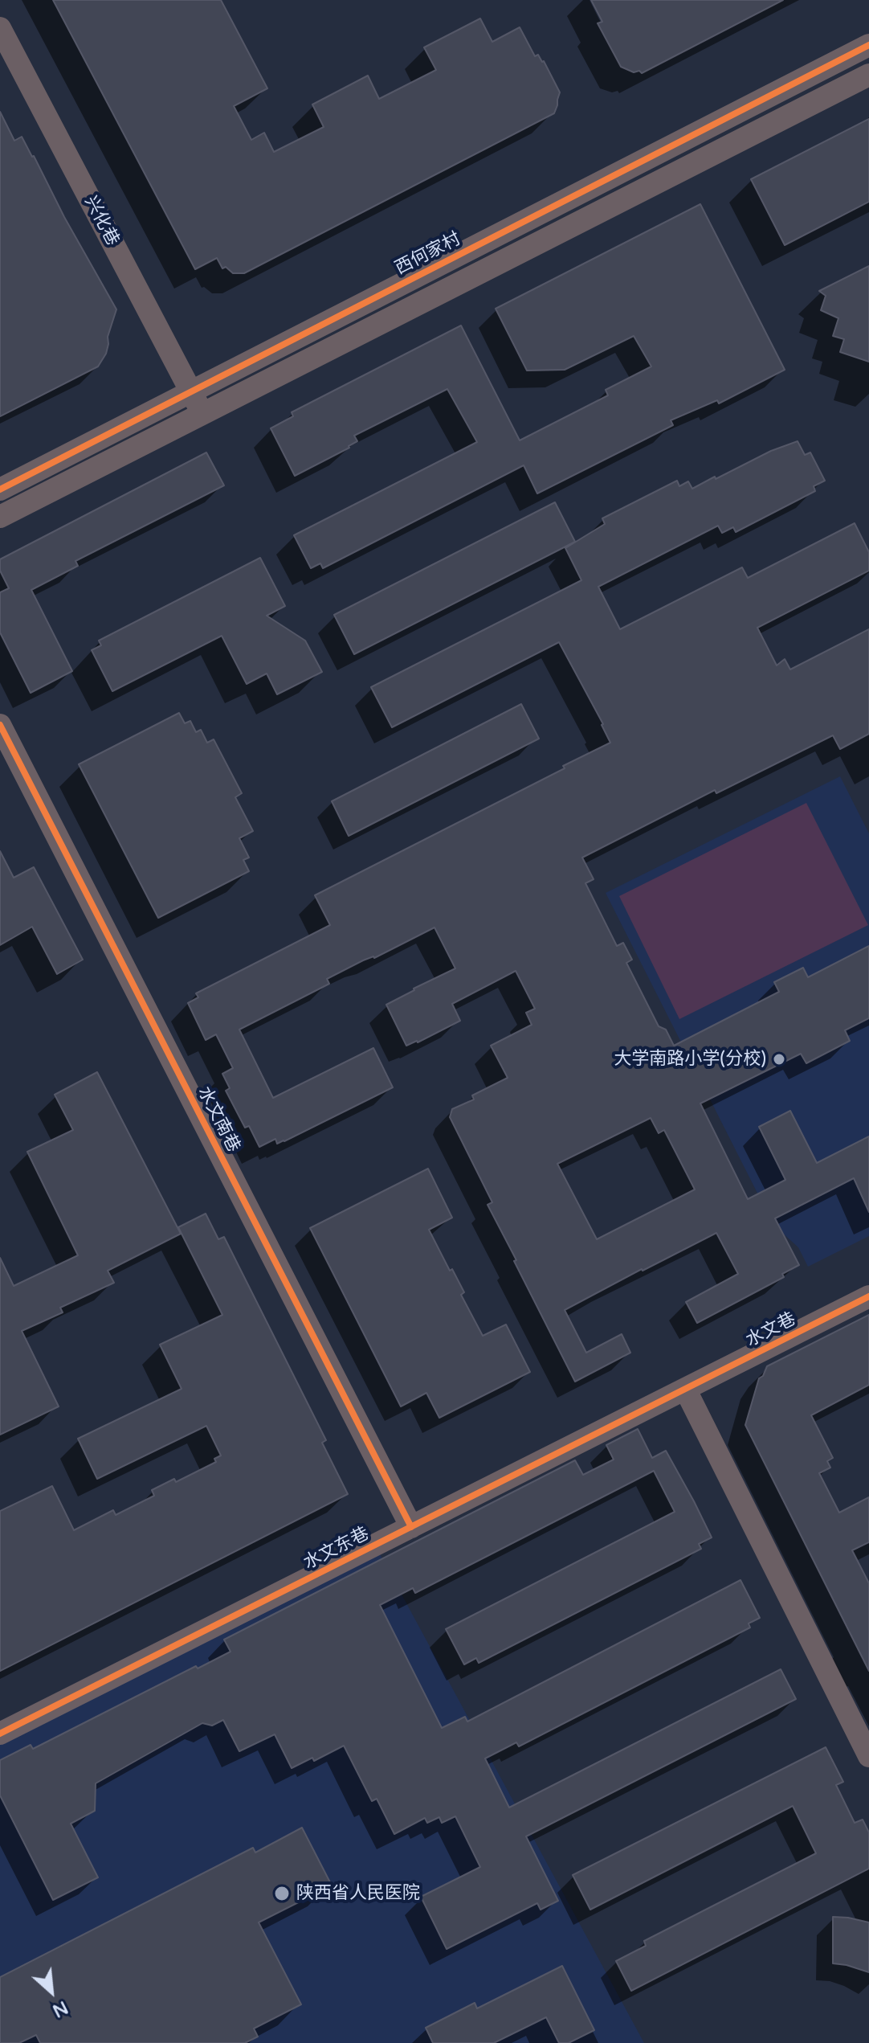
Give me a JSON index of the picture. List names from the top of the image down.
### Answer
{
  "streets": {
    "street": [
      "兴化巷",
      "西何家村",
      "水文南巷",
      "水文巷",
      "水文东巷"
    ]
  },
  "crossings": [
    ["兴化巷", "西何家村"],
    ["水文南巷", "水文东巷"],
    ["水文巷", "水文东巷"]
  ],
  "places": ["大学南路小学(分校)", "陕西省人民医院"],
  "north": "bottom right"
}
